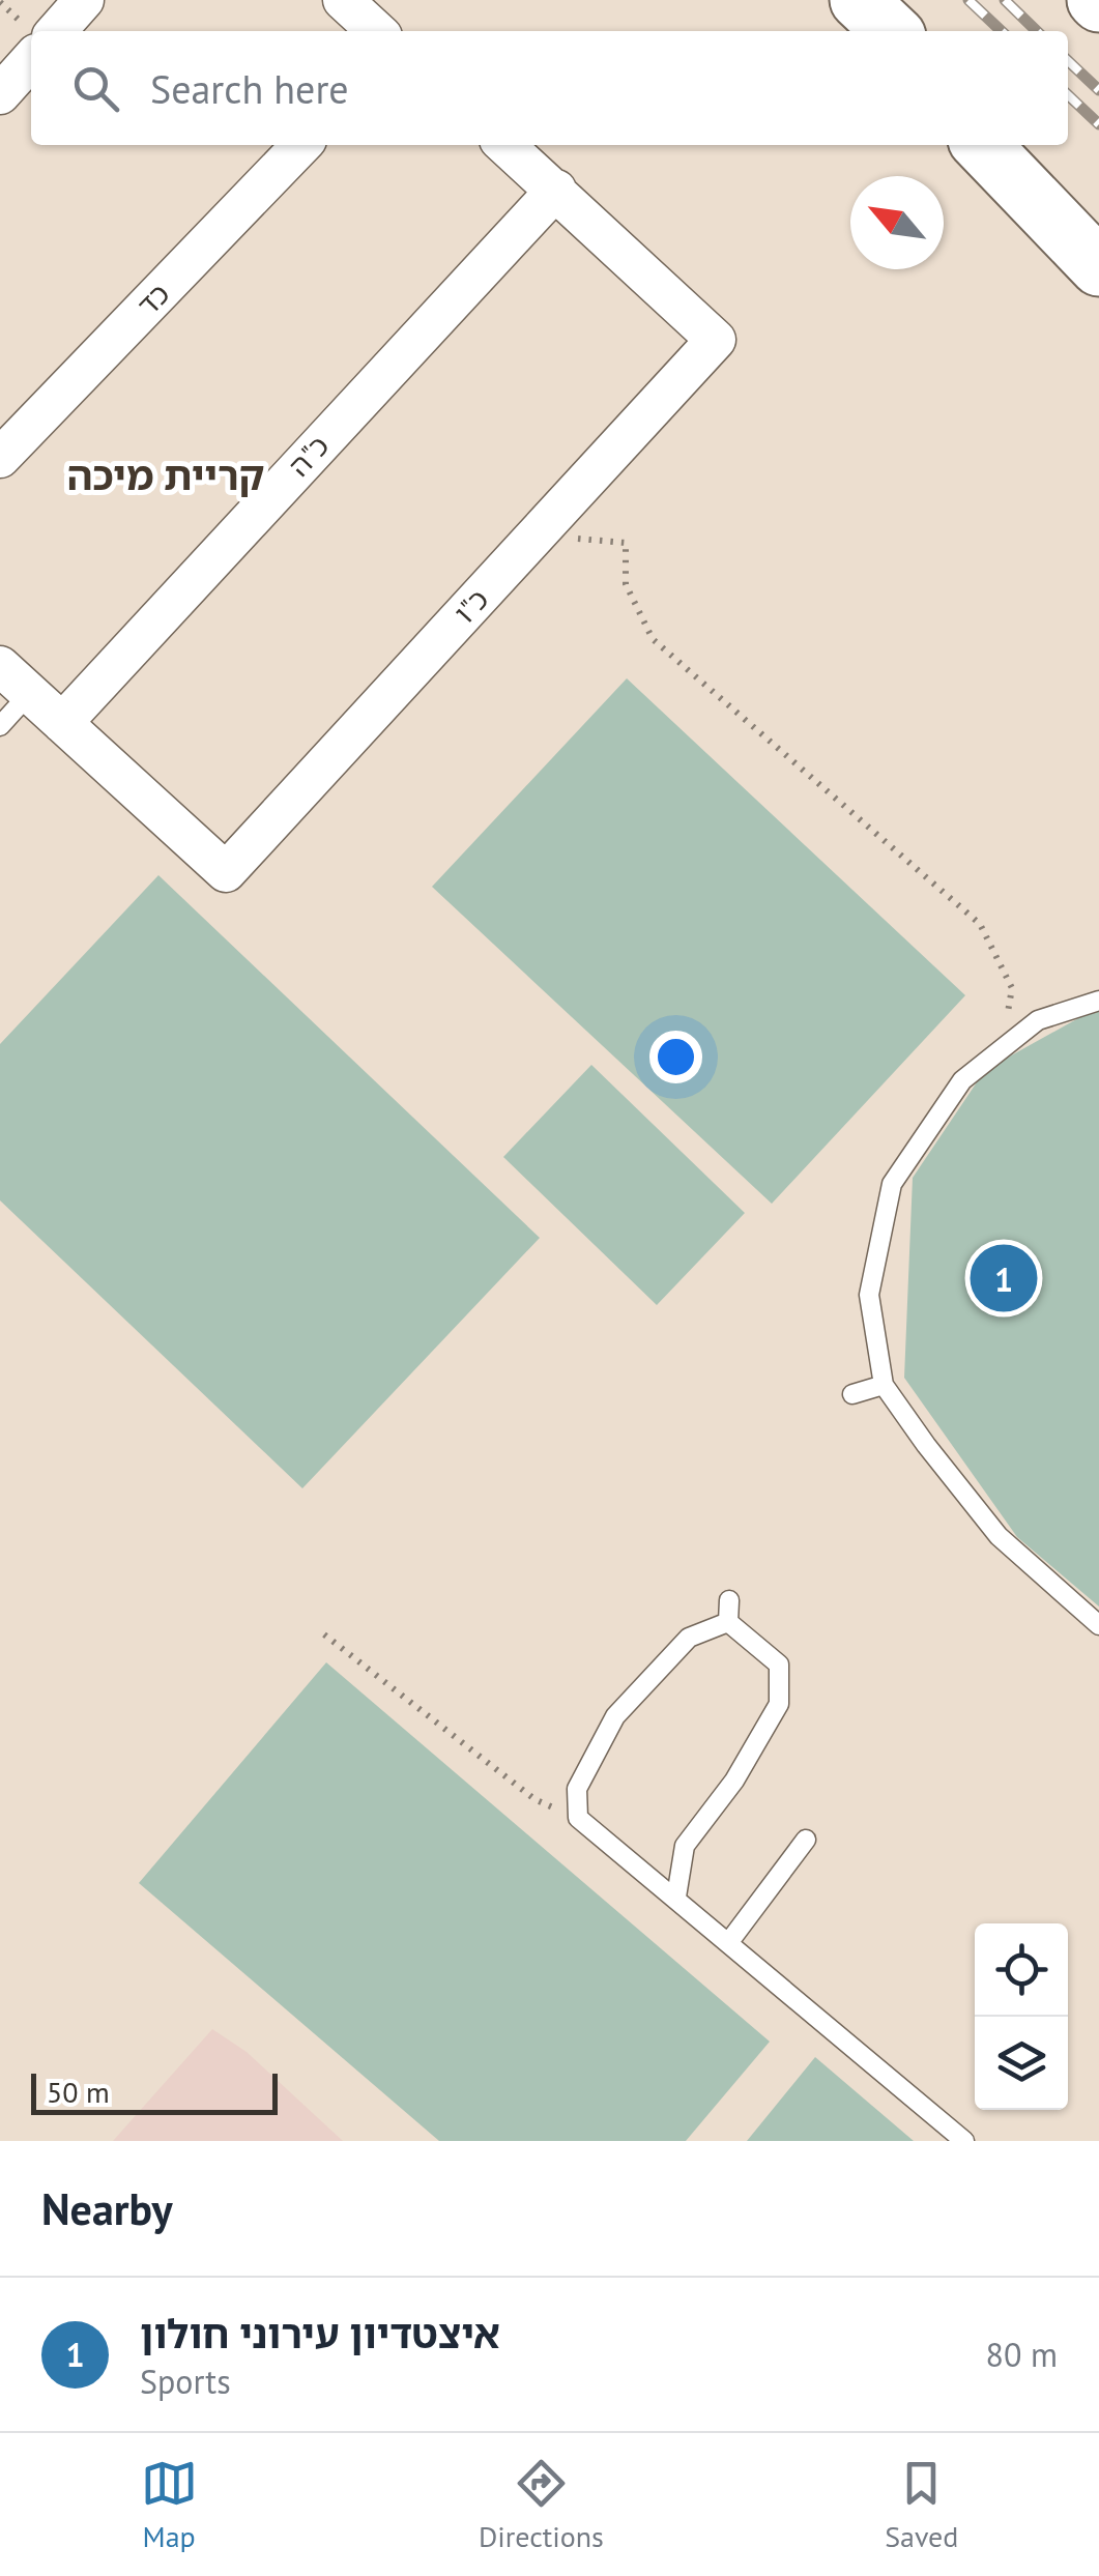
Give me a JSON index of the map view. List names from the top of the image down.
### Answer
{
  "streets": {
    "street": ["כד", "כ\"ה", "כ\"ו"]
  },
  "crossings": [
    ["כ\"ה", "כ\"ו"]
  ],
  "districts": ["קריית מיכה"],
  "scale_bar": "50 m",
  "north": "top left",
  "page": {
    "search": "Search here",
    "pins": "1",
    "scale": "50 m",
    "heading": "Nearby",
    "list": [
      {
        "mark": "1",
        "name": "איצטדיון עירוני חולון",
        "note": "Sports",
        "value": "80 m"
      }
    ],
    "nav": ["Map", "Directions", "Saved"]
  }
}
